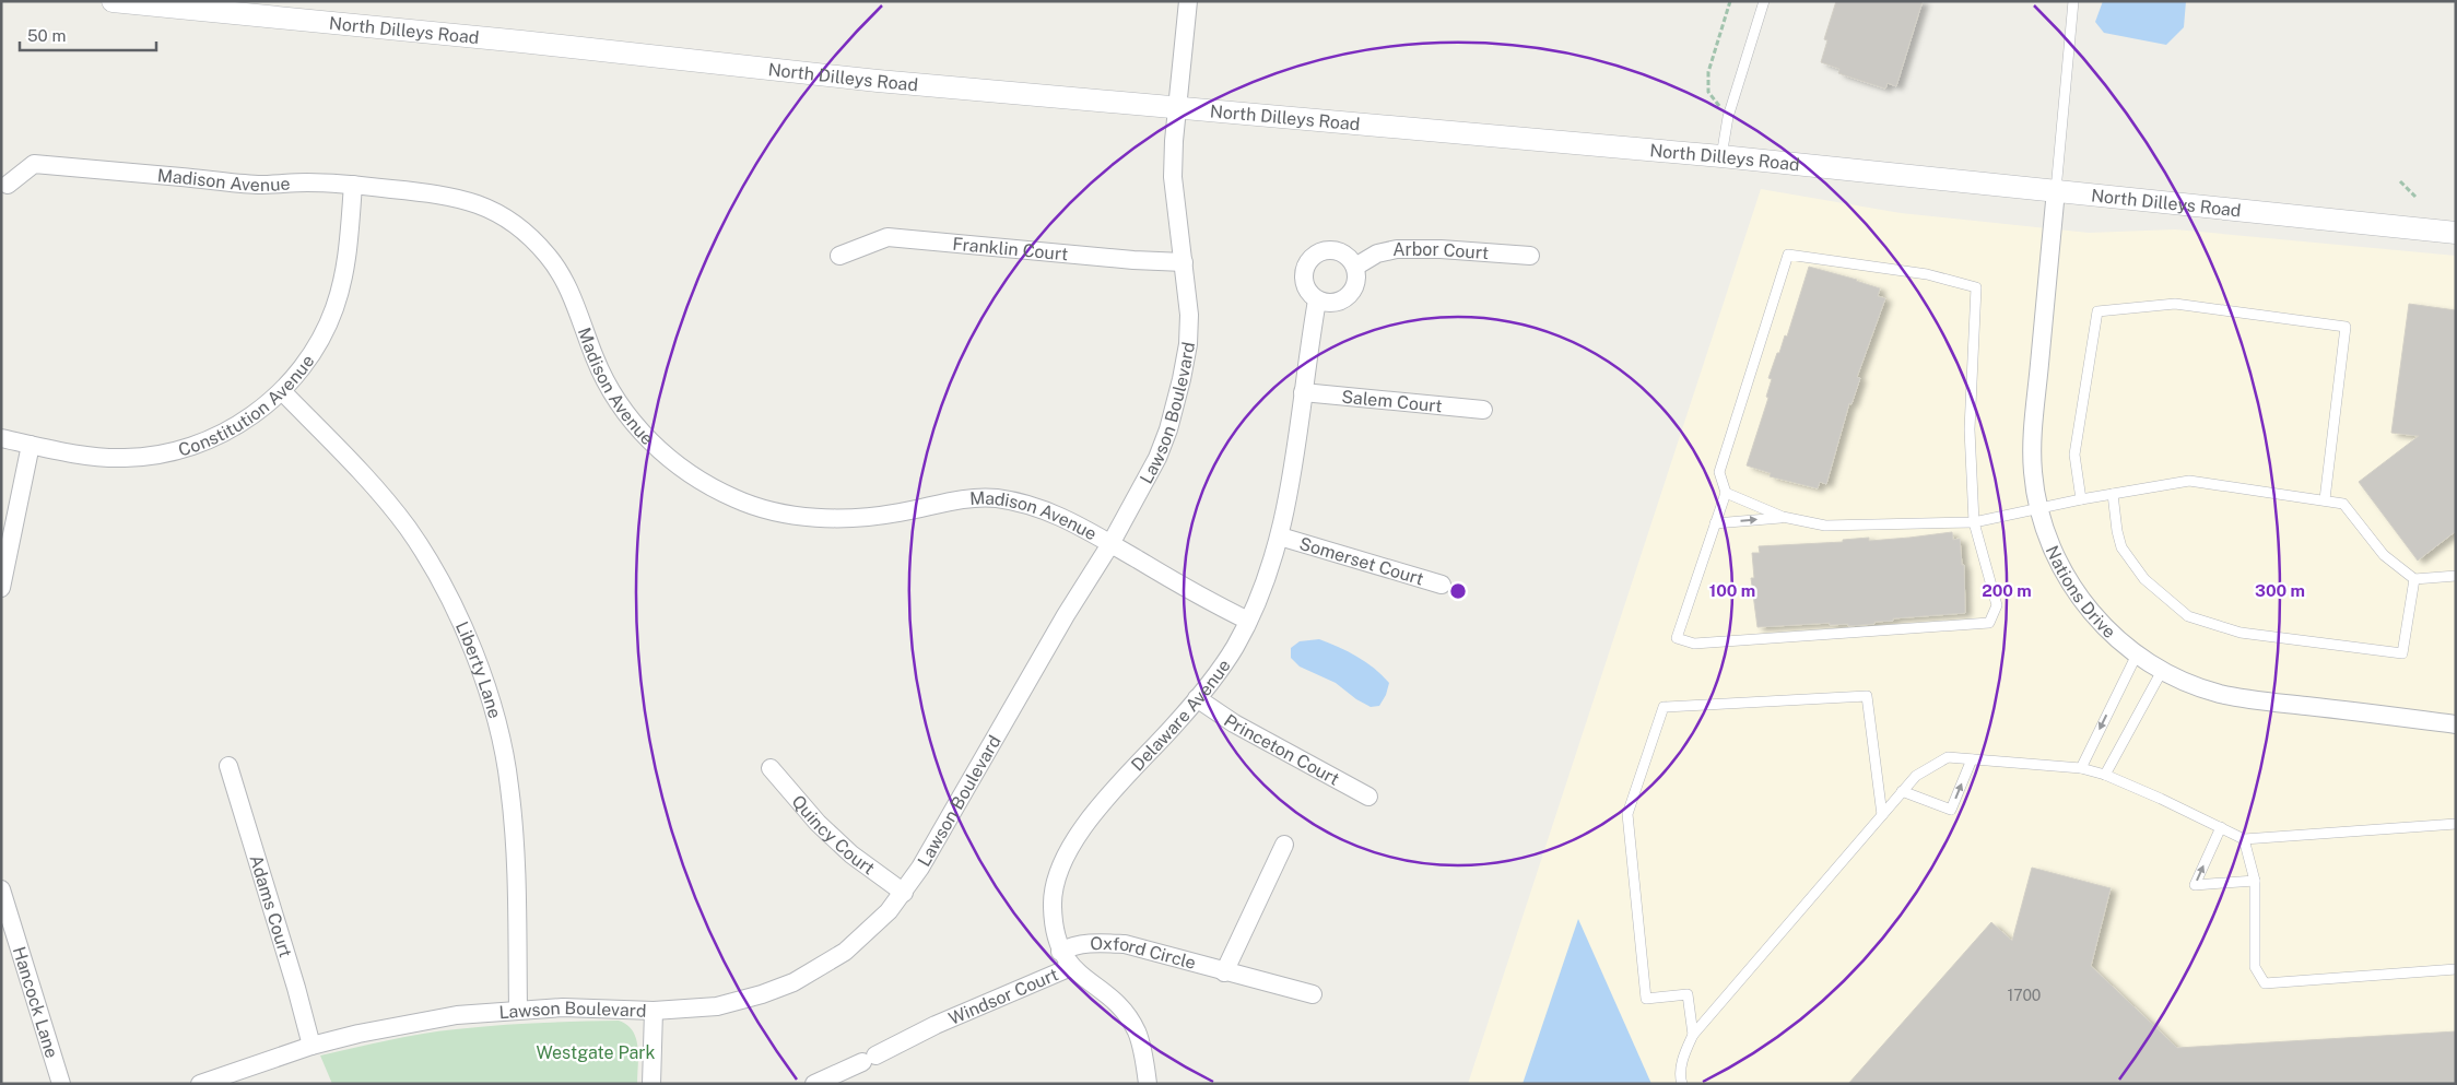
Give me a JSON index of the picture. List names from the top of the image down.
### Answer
{
  "streets": {
    "street": [
      "North Dilleys Road",
      "Madison Avenue",
      "Franklin Court",
      "Arbor Court",
      "Constitution Avenue",
      "Salem Court",
      "Lawson Boulevard",
      "Somerset Court",
      "Nations Drive",
      "Liberty Lane",
      "Delaware Avenue",
      "Princeton Court",
      "Quincy Court",
      "Adams Court",
      "Oxford Circle",
      "Windsor Court",
      "Hancock Lane"
    ]
  },
  "crossings": [
    ["North Dilleys Road", "Lawson Boulevard"],
    ["North Dilleys Road", "Nations Drive"],
    ["Madison Avenue", "Constitution Avenue"],
    ["Madison Avenue", "Lawson Boulevard"],
    ["Madison Avenue", "Delaware Avenue"],
    ["Franklin Court", "Lawson Boulevard"],
    ["Arbor Court", "Delaware Avenue"],
    ["Constitution Avenue", "Liberty Lane"],
    ["Salem Court", "Delaware Avenue"],
    ["Lawson Boulevard", "Liberty Lane"],
    ["Lawson Boulevard", "Quincy Court"],
    ["Lawson Boulevard", "Adams Court"],
    ["Somerset Court", "Delaware Avenue"],
    ["Delaware Avenue", "Princeton Court"],
    ["Delaware Avenue", "Oxford Circle"],
    ["Delaware Avenue", "Windsor Court"]
  ],
  "parks": ["Westgate Park"],
  "house_numbers": ["1700"],
  "scale_bar": "50 m",
  "rings": ["100 m", "200 m", "300 m"]
}
